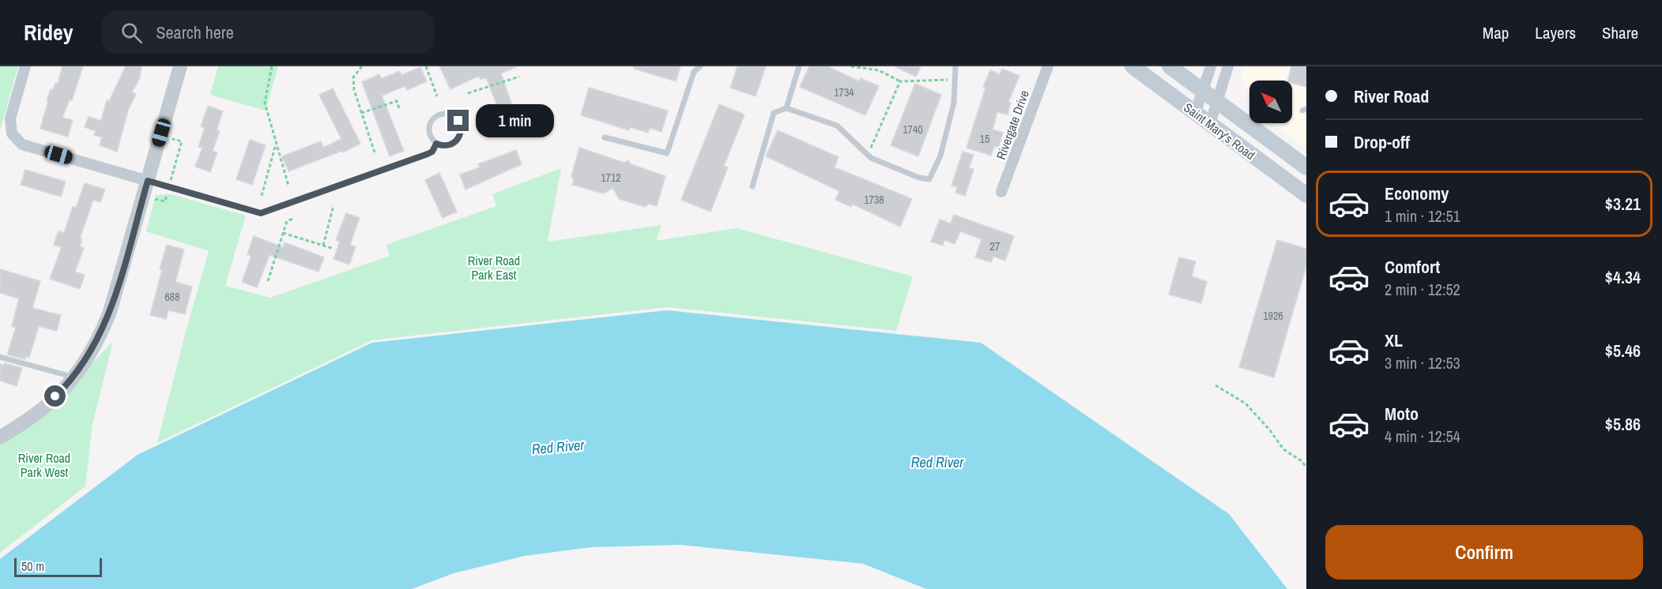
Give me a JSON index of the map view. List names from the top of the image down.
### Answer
{
  "streets": {
    "main road": ["Saint Mary's Road"],
    "street": ["Rivergate Drive"]
  },
  "water": ["Red River"],
  "parks": ["River Road Park East", "River Road Park West"],
  "house_numbers": [
    "1734",
    "1740",
    "15",
    "1712",
    "1738",
    "27",
    "688",
    "1926"
  ],
  "scale_bar": "50 m",
  "north": "top left",
  "page": {
    "header": "Ridey",
    "search": "Search here",
    "nav": ["Map", "Layers", "Share"],
    "banner": ["River Road", "Drop-off"],
    "bubble": "1 min",
    "list": [
      {
        "name": "Economy",
        "note": "1 min · 12:51",
        "value": "$3.21"
      },
      {
        "name": "Comfort",
        "note": "2 min · 12:52",
        "value": "$4.34"
      },
      {
        "name": "XL",
        "note": "3 min · 12:53",
        "value": "$5.46"
      },
      {
        "name": "Moto",
        "note": "4 min · 12:54",
        "value": "$5.86"
      }
    ],
    "buttons": "Confirm",
    "scale": "50 m"
  }
}
